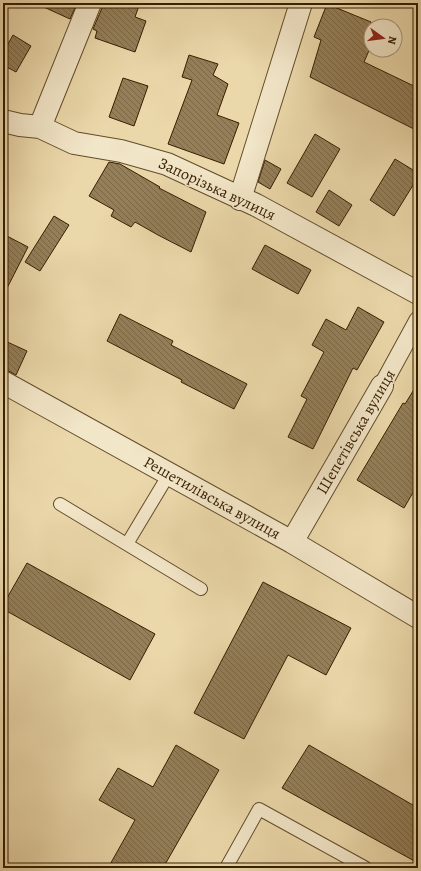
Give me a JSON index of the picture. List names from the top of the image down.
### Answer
{
  "streets": {
    "street": ["Запорізька вулиця", "Шепетівська вулиця", "Решетилівська вулиця"]
  },
  "crossings": [
    ["Шепетівська вулиця", "Решетилівська вулиця"]
  ],
  "north": "right"
}
